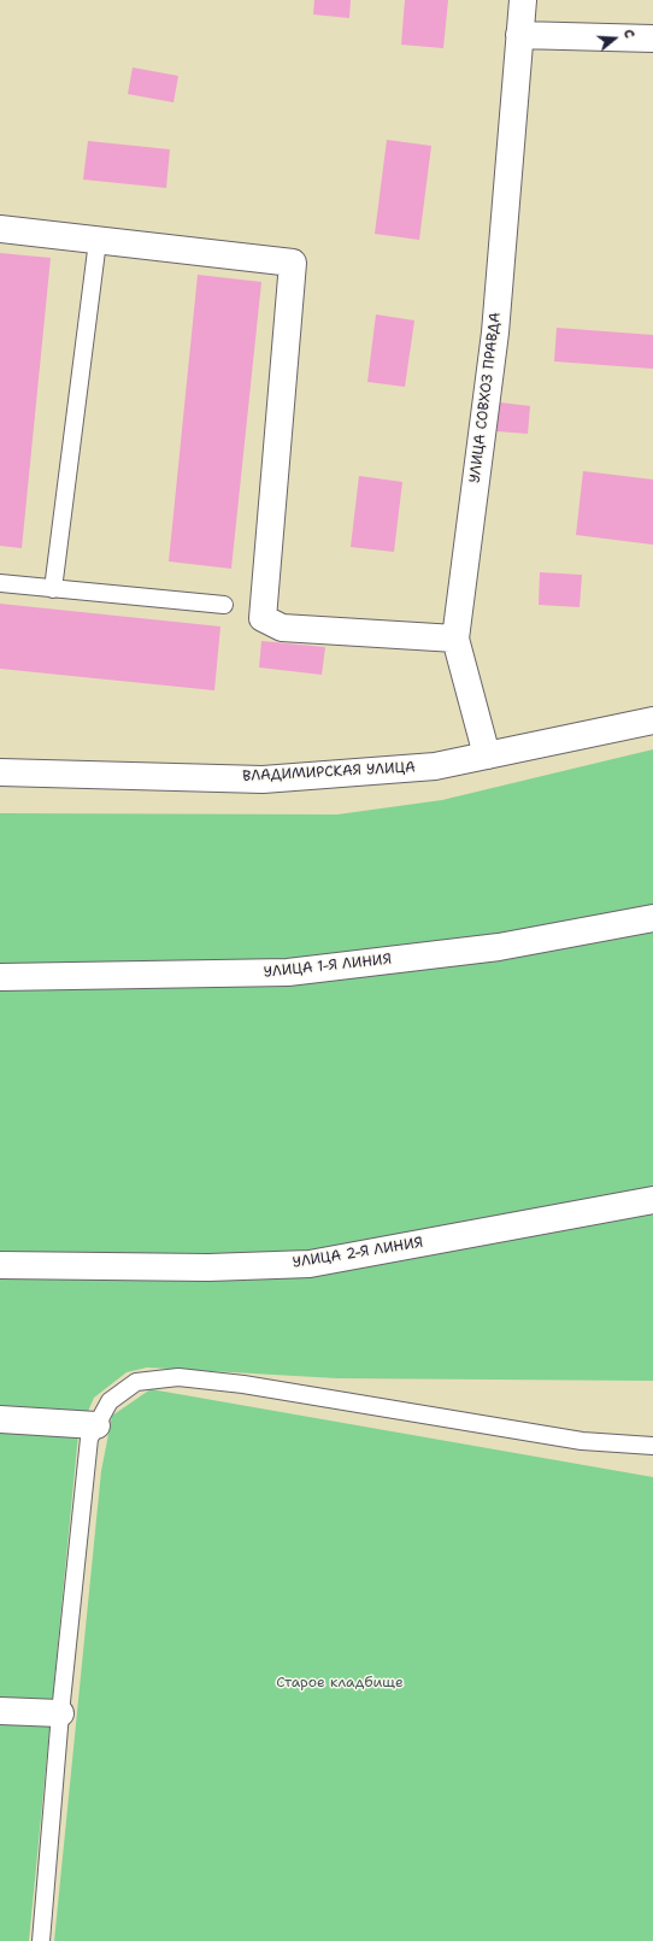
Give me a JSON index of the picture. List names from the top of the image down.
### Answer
{
  "streets": {
    "street": [
      "УЛИЦА СОВХОЗ ПРАВДА",
      "ВЛАДИМИРСКАЯ УЛИЦА",
      "УЛИЦА 1-Я ЛИНИЯ",
      "УЛИЦА 2-Я ЛИНИЯ"
    ]
  },
  "crossings": [
    ["УЛИЦА СОВХОЗ ПРАВДА", "ВЛАДИМИРСКАЯ УЛИЦА"]
  ],
  "parks": ["Старое кладбище"],
  "north": "right"
}
